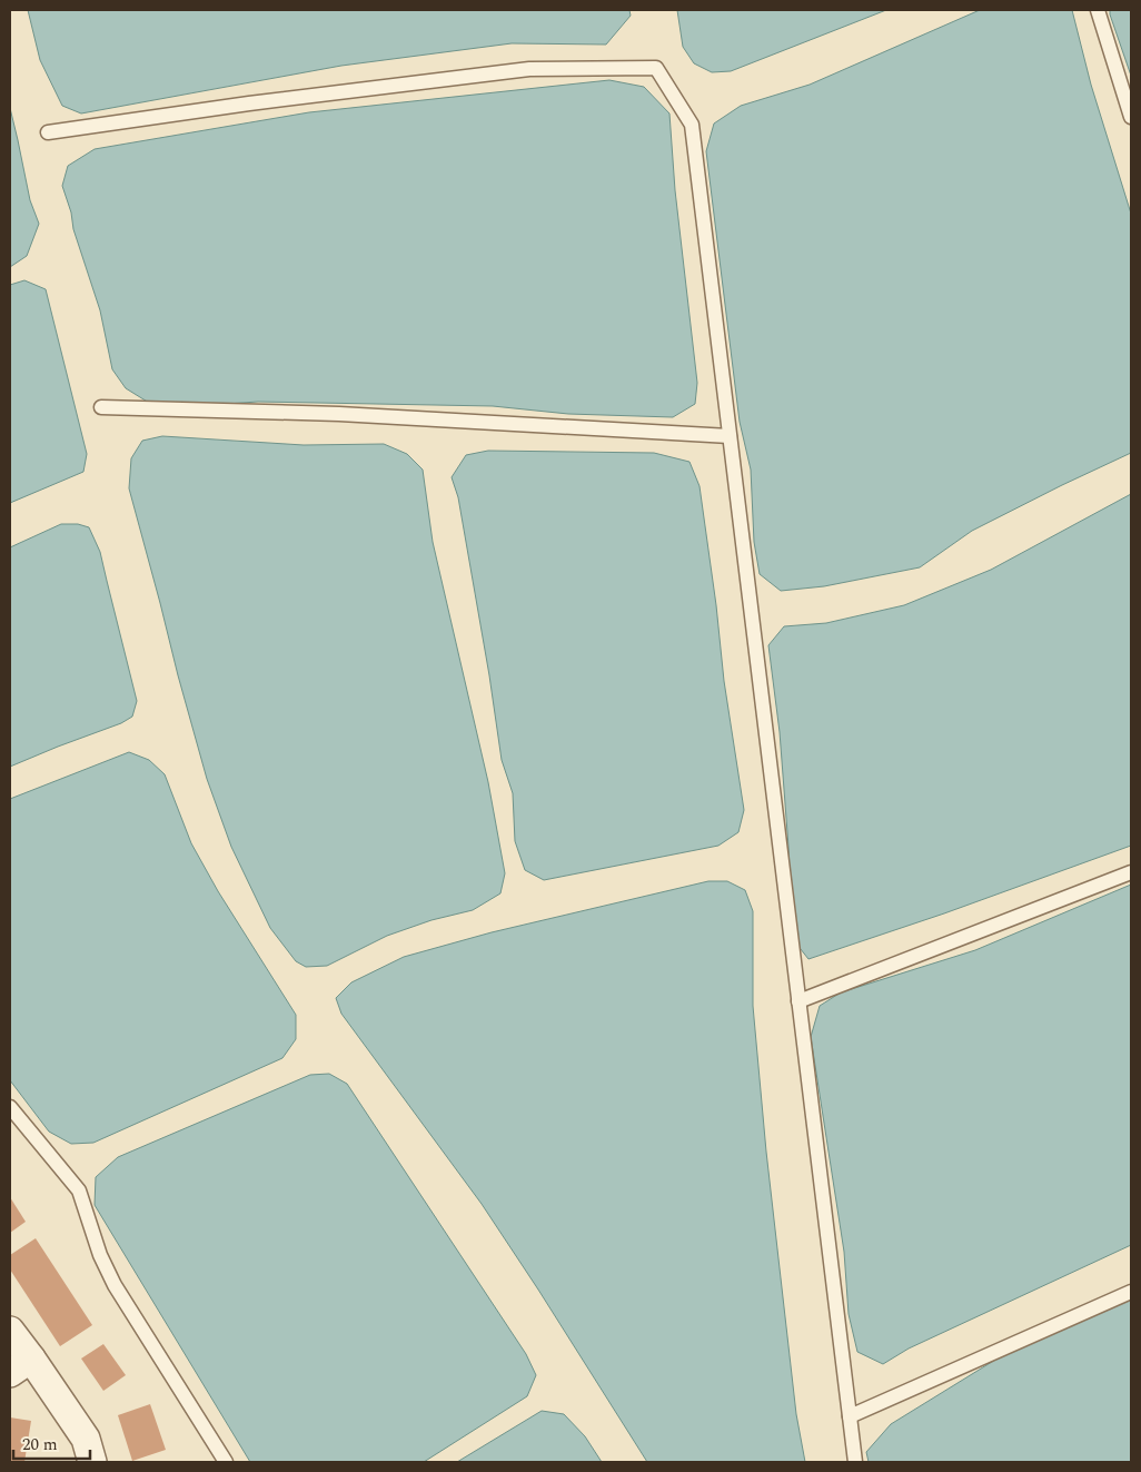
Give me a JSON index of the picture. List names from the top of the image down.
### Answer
{
  "scale_bar": "20 m"
}
